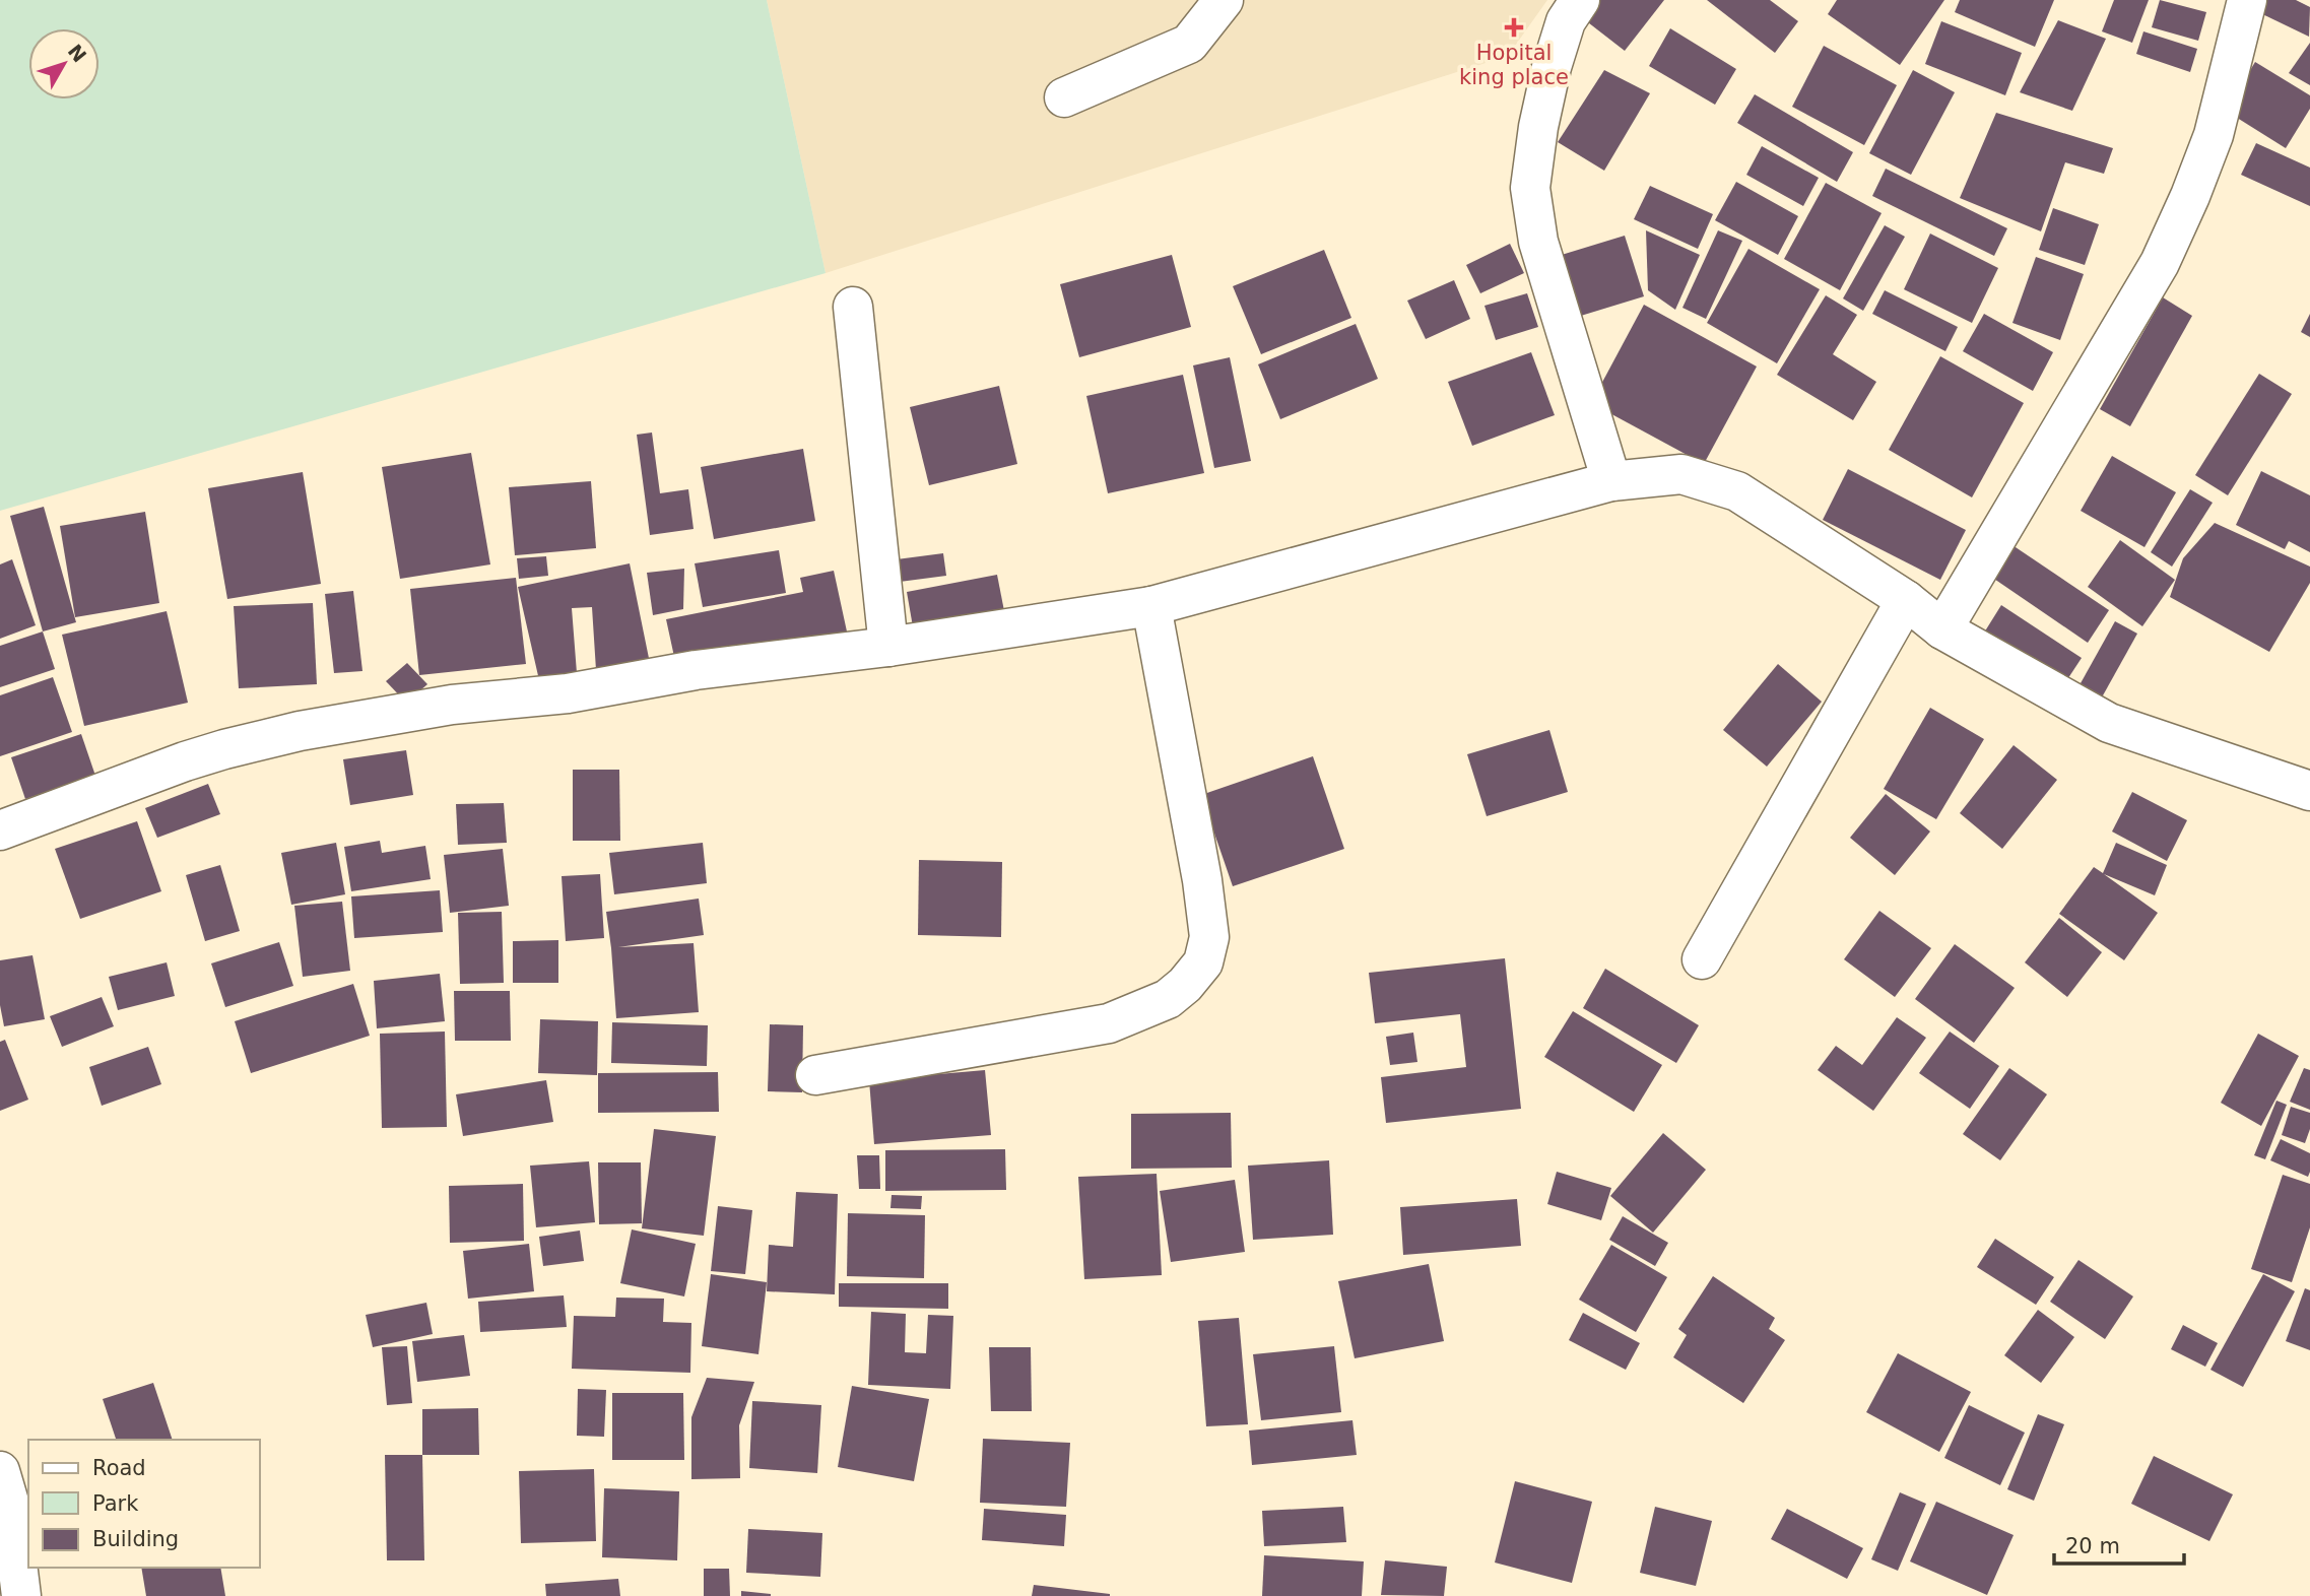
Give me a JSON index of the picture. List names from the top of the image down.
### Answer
{
  "places": {
    "health": ["Hopital king place"]
  },
  "legend": ["Road", "Park", "Building"],
  "scale_bar": "20 m",
  "north": "top right"
}
